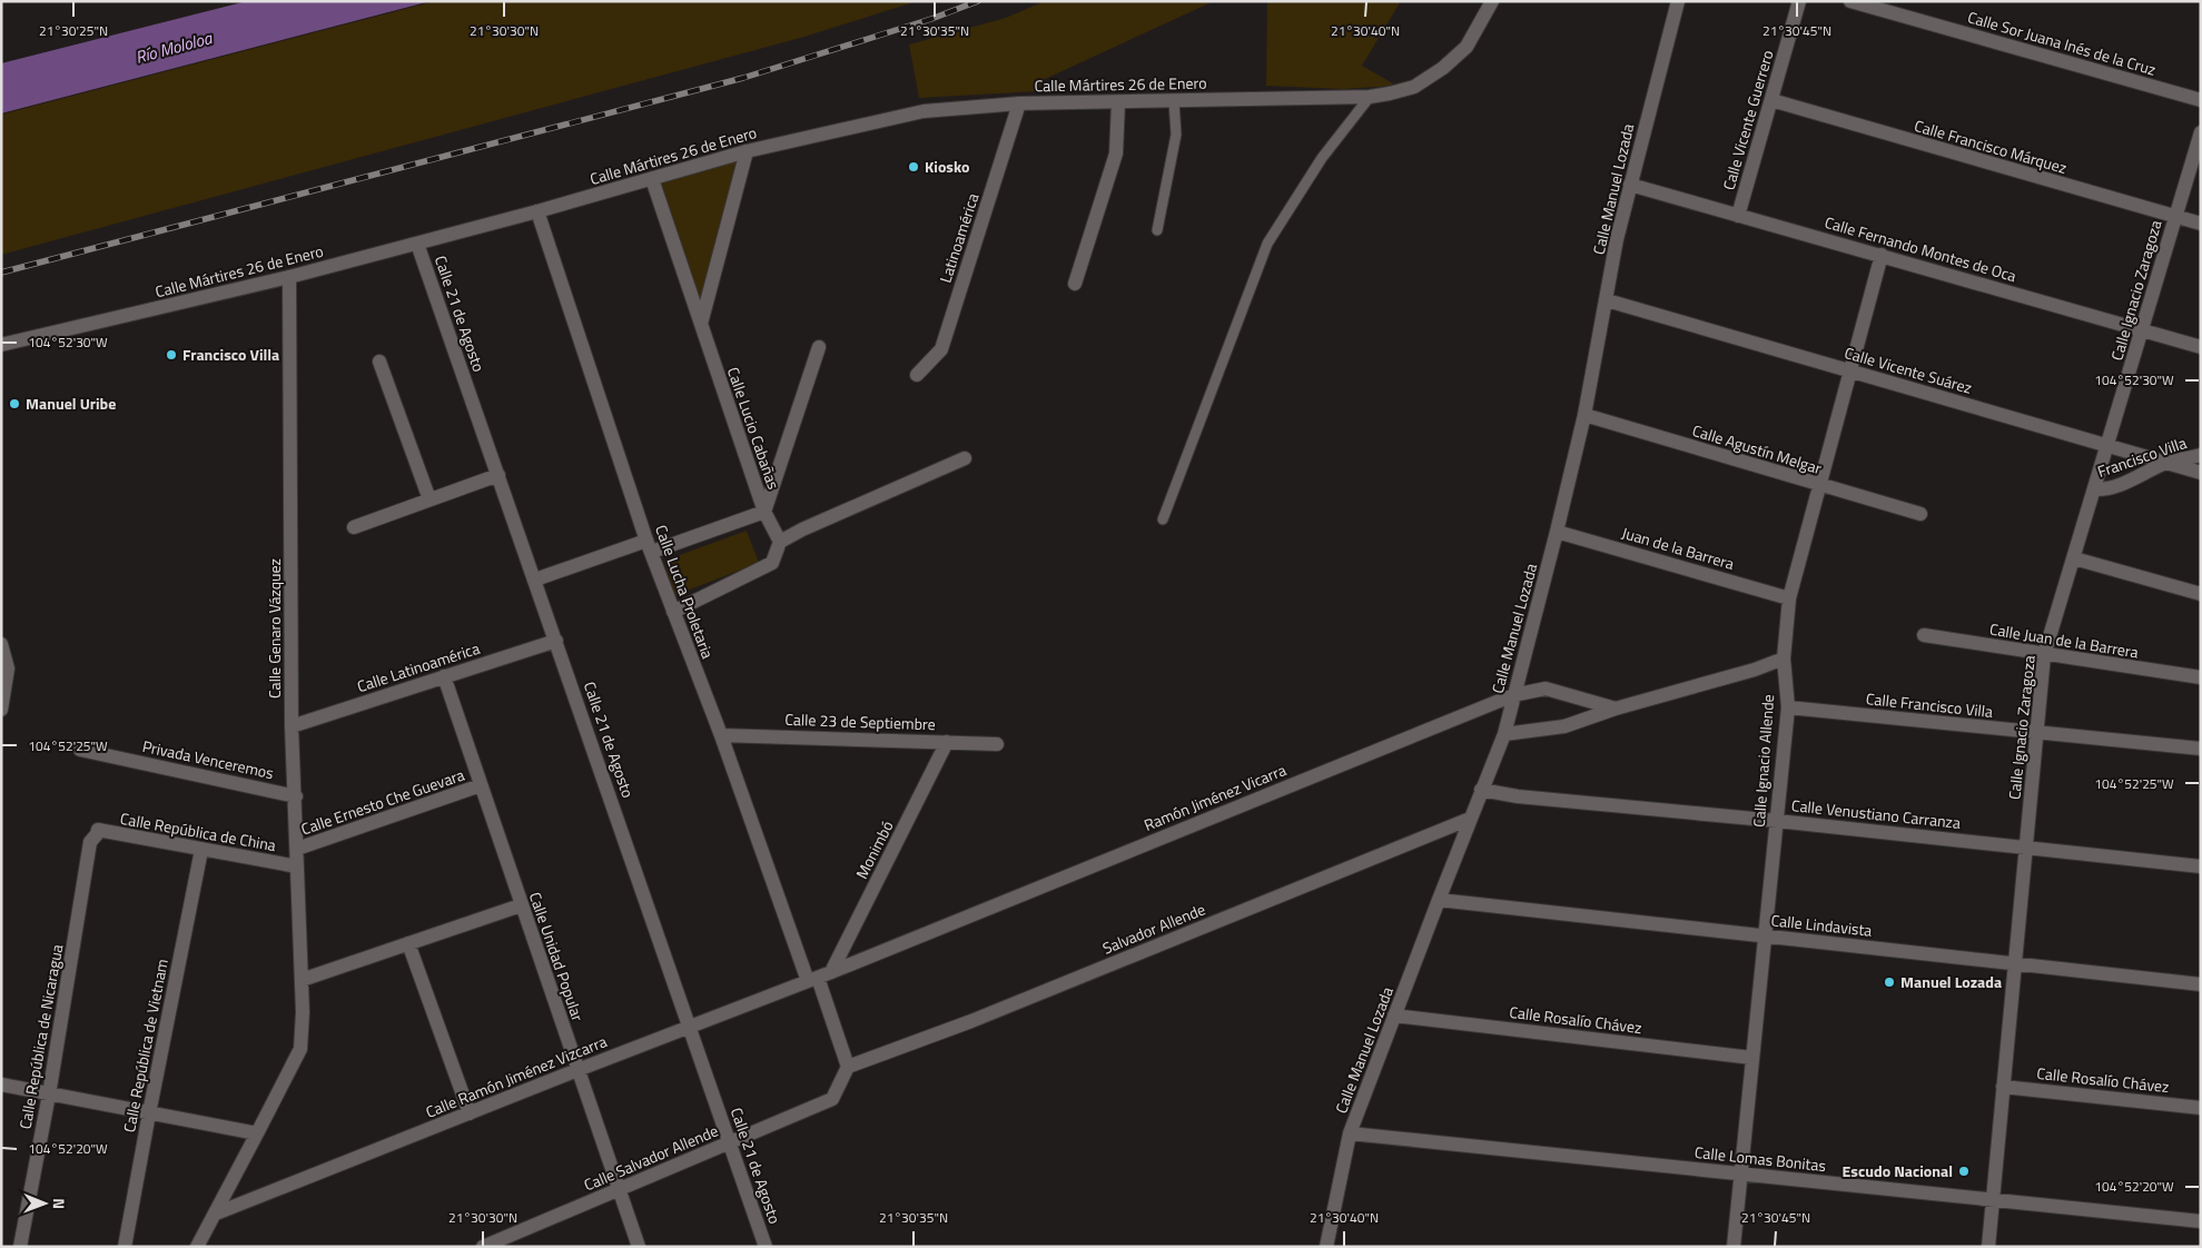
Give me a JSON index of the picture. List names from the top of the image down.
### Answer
{
  "streets": {
    "street": [
      "Calle Sor Juana Inés de la Cruz",
      "Calle Mártires 26 de Enero",
      "Calle Vicente Guerrero",
      "Calle Francisco Márquez",
      "Calle Manuel Lozada",
      "Latinoamérica",
      "Calle Fernando Montes de Oca",
      "Calle Ignacio Zaragoza",
      "Calle 21 de Agosto",
      "Calle Vicente Suárez",
      "Calle Lucio Cabañas",
      "Calle Agustín Melgar",
      "Francisco Villa",
      "Juan de la Barrera",
      "Calle Lucha Proletaria",
      "Calle Genaro Vázquez",
      "Calle Juan de la Barrera",
      "Calle Latinoamérica",
      "Calle Francisco Villa",
      "Calle 23 de Septiembre",
      "Privada Venceremos",
      "Calle Ignacio Allende",
      "Ramón Jiménez Vicarra",
      "Calle Ernesto Che Guevara",
      "Calle Venustiano Carranza",
      "Calle República de China",
      "Monimbó",
      "Calle Lindavista",
      "Salvador Allende",
      "Calle Unidad Popular",
      "Calle Rosalío Chávez",
      "Calle República de Nicaragua",
      "Calle República de Vietnam",
      "Calle Ramón Jiménez Vizcarra",
      "Calle Salvador Allende",
      "Calle Lomas Bonitas"
    ]
  },
  "crossings": [
    ["Calle Mártires 26 de Enero", "Latinoamérica"],
    ["Calle Mártires 26 de Enero", "Calle 21 de Agosto"],
    ["Calle Mártires 26 de Enero", "Calle Lucio Cabañas"],
    ["Calle Mártires 26 de Enero", "Calle Lucha Proletaria"],
    ["Calle Mártires 26 de Enero", "Calle Genaro Vázquez"],
    ["Calle Vicente Guerrero", "Calle Francisco Márquez"],
    ["Calle Vicente Guerrero", "Calle Fernando Montes de Oca"],
    ["Calle Francisco Márquez", "Calle Ignacio Zaragoza"],
    ["Calle Manuel Lozada", "Calle Fernando Montes de Oca"],
    ["Calle Manuel Lozada", "Calle Vicente Suárez"],
    ["Calle Manuel Lozada", "Calle Agustín Melgar"],
    ["Calle Manuel Lozada", "Juan de la Barrera"],
    ["Calle Manuel Lozada", "Ramón Jiménez Vicarra"],
    ["Calle Manuel Lozada", "Calle Venustiano Carranza"],
    ["Calle Manuel Lozada", "Calle Lindavista"],
    ["Calle Manuel Lozada", "Salvador Allende"],
    ["Calle Manuel Lozada", "Calle Rosalío Chávez"],
    ["Calle Manuel Lozada", "Calle Lomas Bonitas"],
    ["Calle Fernando Montes de Oca", "Calle Ignacio Zaragoza"],
    ["Calle Fernando Montes de Oca", "Calle Ignacio Allende"],
    ["Calle Ignacio Zaragoza", "Calle Vicente Suárez"],
    ["Calle Ignacio Zaragoza", "Francisco Villa"],
    ["Calle Ignacio Zaragoza", "Calle Juan de la Barrera"],
    ["Calle Ignacio Zaragoza", "Calle Francisco Villa"],
    ["Calle Ignacio Zaragoza", "Calle Venustiano Carranza"],
    ["Calle Ignacio Zaragoza", "Calle Lindavista"],
    ["Calle Ignacio Zaragoza", "Calle Rosalío Chávez"],
    ["Calle Ignacio Zaragoza", "Calle Lomas Bonitas"],
    ["Calle 21 de Agosto", "Calle Latinoamérica"],
    ["Calle 21 de Agosto", "Calle Ramón Jiménez Vizcarra"],
    ["Calle 21 de Agosto", "Calle Salvador Allende"],
    ["Calle Vicente Suárez", "Francisco Villa"],
    ["Calle Vicente Suárez", "Calle Ignacio Allende"],
    ["Calle Agustín Melgar", "Calle Ignacio Allende"],
    ["Juan de la Barrera", "Calle Ignacio Allende"],
    ["Calle Lucha Proletaria", "Calle 23 de Septiembre"],
    ["Calle Lucha Proletaria", "Salvador Allende"],
    ["Calle Lucha Proletaria", "Calle Ramón Jiménez Vizcarra"],
    ["Calle Lucha Proletaria", "Calle Salvador Allende"],
    ["Calle Genaro Vázquez", "Calle Latinoamérica"],
    ["Calle Genaro Vázquez", "Privada Venceremos"],
    ["Calle Genaro Vázquez", "Calle Ernesto Che Guevara"],
    ["Calle Genaro Vázquez", "Calle República de China"],
    ["Calle Latinoamérica", "Calle Unidad Popular"],
    ["Calle Francisco Villa", "Calle Ignacio Allende"],
    ["Calle 23 de Septiembre", "Monimbó"],
    ["Calle Ignacio Allende", "Calle Venustiano Carranza"],
    ["Calle Ignacio Allende", "Calle Lindavista"],
    ["Calle Ignacio Allende", "Calle Rosalío Chávez"],
    ["Calle Ignacio Allende", "Calle Lomas Bonitas"],
    ["Ramón Jiménez Vicarra", "Monimbó"],
    ["Ramón Jiménez Vicarra", "Calle Ramón Jiménez Vizcarra"],
    ["Calle Ernesto Che Guevara", "Calle Unidad Popular"],
    ["Calle República de China", "Calle República de Nicaragua"],
    ["Calle República de China", "Calle República de Vietnam"],
    ["Monimbó", "Calle Ramón Jiménez Vizcarra"],
    ["Salvador Allende", "Calle Salvador Allende"],
    ["Calle Unidad Popular", "Calle Ramón Jiménez Vizcarra"],
    ["Calle Unidad Popular", "Calle Salvador Allende"]
  ],
  "water": ["Río Mololoa"],
  "places": [
    "Kiosko",
    "Francisco Villa",
    "Manuel Uribe",
    "Manuel Lozada",
    "Escudo Nacional"
  ],
  "north": "right",
  "coordinates": [
    "21°30'25\"N",
    "21°30'30\"N",
    "21°30'35\"N",
    "21°30'40\"N",
    "21°30'45\"N",
    "104°52'30\"W",
    "104°52'25\"W",
    "104°52'20\"W"
  ]
}
